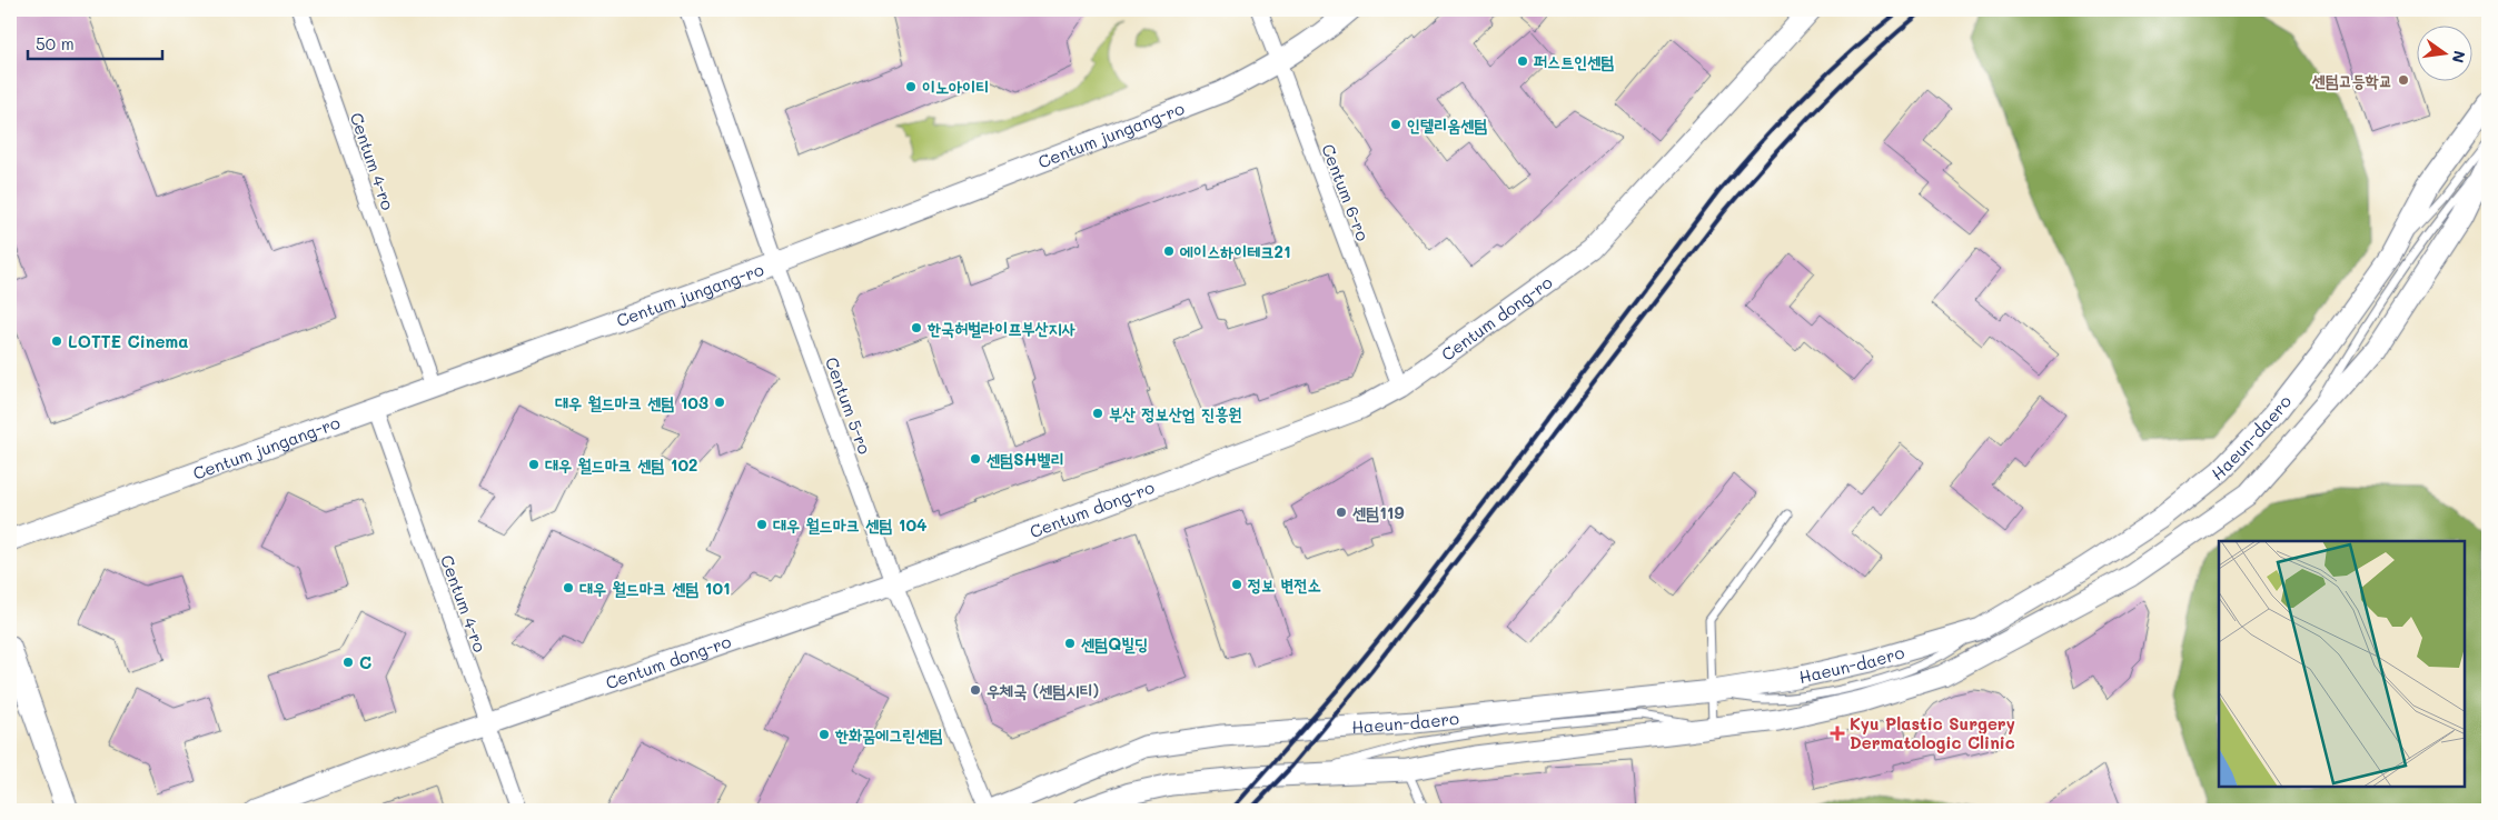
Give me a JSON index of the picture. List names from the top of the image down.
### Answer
{
  "streets": {
    "main road": ["Centum jungang-ro", "Centum dong-ro", "Haeun-daero"],
    "street": ["Centum 4-ro", "Centum 6-ro", "Centum 5-ro"]
  },
  "crossings": [
    ["Centum jungang-ro", "Centum 4-ro"],
    ["Centum jungang-ro", "Centum 6-ro"],
    ["Centum jungang-ro", "Centum 5-ro"],
    ["Centum 4-ro", "Centum dong-ro"],
    ["Centum 6-ro", "Centum dong-ro"],
    ["Centum dong-ro", "Centum 5-ro"],
    ["Centum 5-ro", "Haeun-daero"]
  ],
  "places": {
    "other": [
      "퍼스트인센텀",
      "센텀고등학교",
      "이노아이티",
      "인텔리움센텀",
      "에이스하이테크21",
      "한국허벌라이프부산지사",
      "LOTTE Cinema",
      "대우 월드마크 센텀 103",
      "부산 정보산업 진흥원",
      "센텀SH벨리",
      "대우 월드마크 센텀 102",
      "센텀119",
      "대우 월드마크 센텀 104",
      "정보 변전소",
      "대우 월드마크 센텀 101",
      "센텀Q빌딩",
      "C",
      "우체국 (센텀시티)",
      "한화꿈에그린센텀"
    ],
    "health": ["Kyu Plastic Surgery Dermatologic Clinic"]
  },
  "scale_bar": "50 m",
  "north": "right"
}
